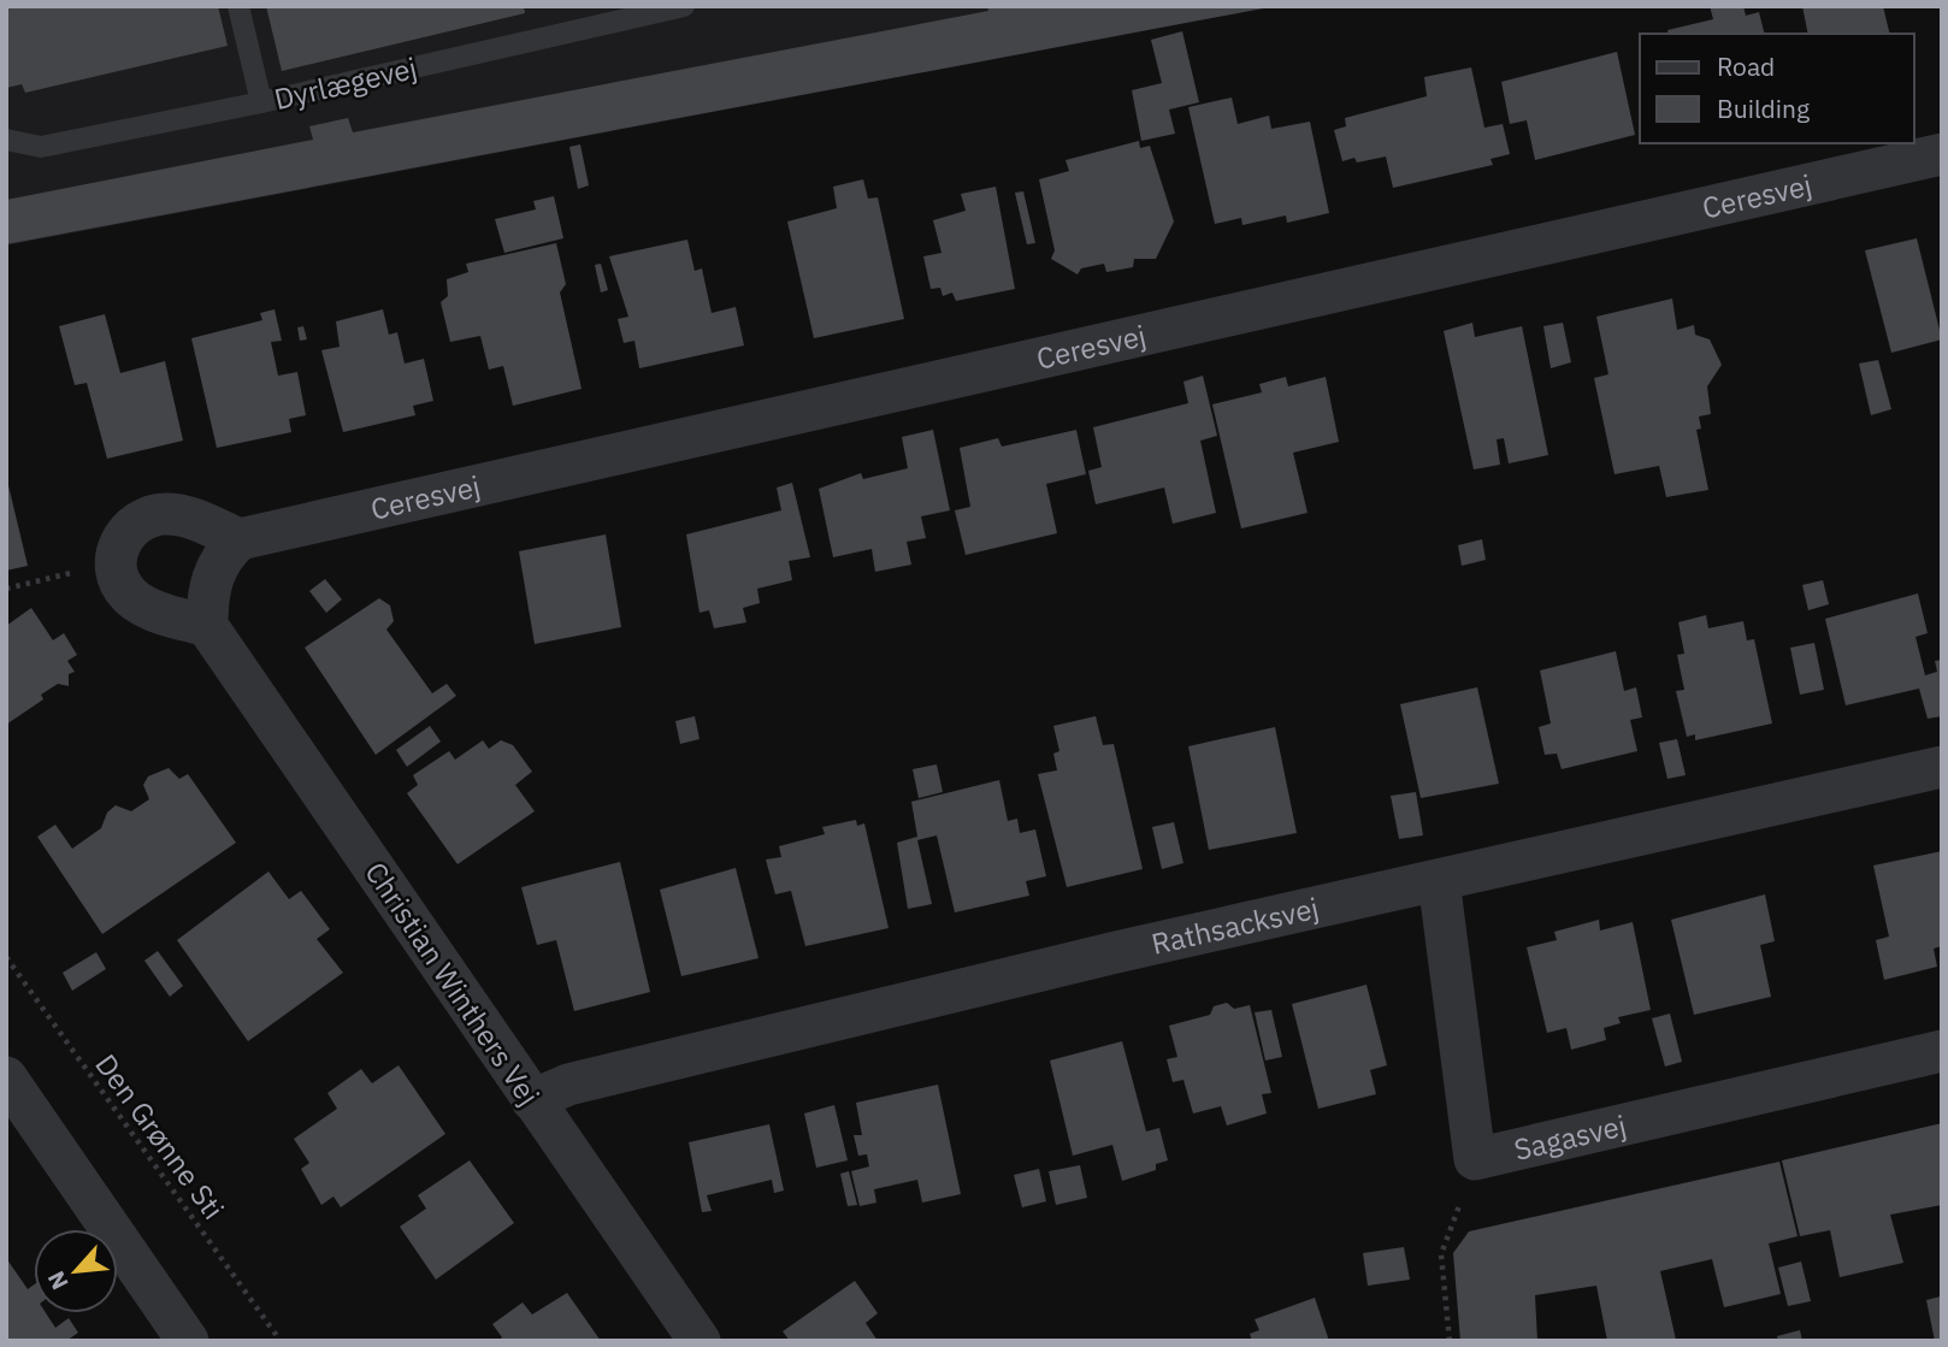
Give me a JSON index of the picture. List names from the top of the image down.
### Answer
{
  "streets": {
    "street": [
      "Ceresvej",
      "Rathsacksvej",
      "Christian Winthers Vej",
      "Sagasvej"
    ],
    "lane": ["Dyrlægevej"],
    "path": ["Den Grønne Sti"]
  },
  "crossings": [
    ["Rathsacksvej", "Christian Winthers Vej"],
    ["Rathsacksvej", "Sagasvej"]
  ],
  "legend": ["Road", "Building"],
  "north": "bottom left"
}
